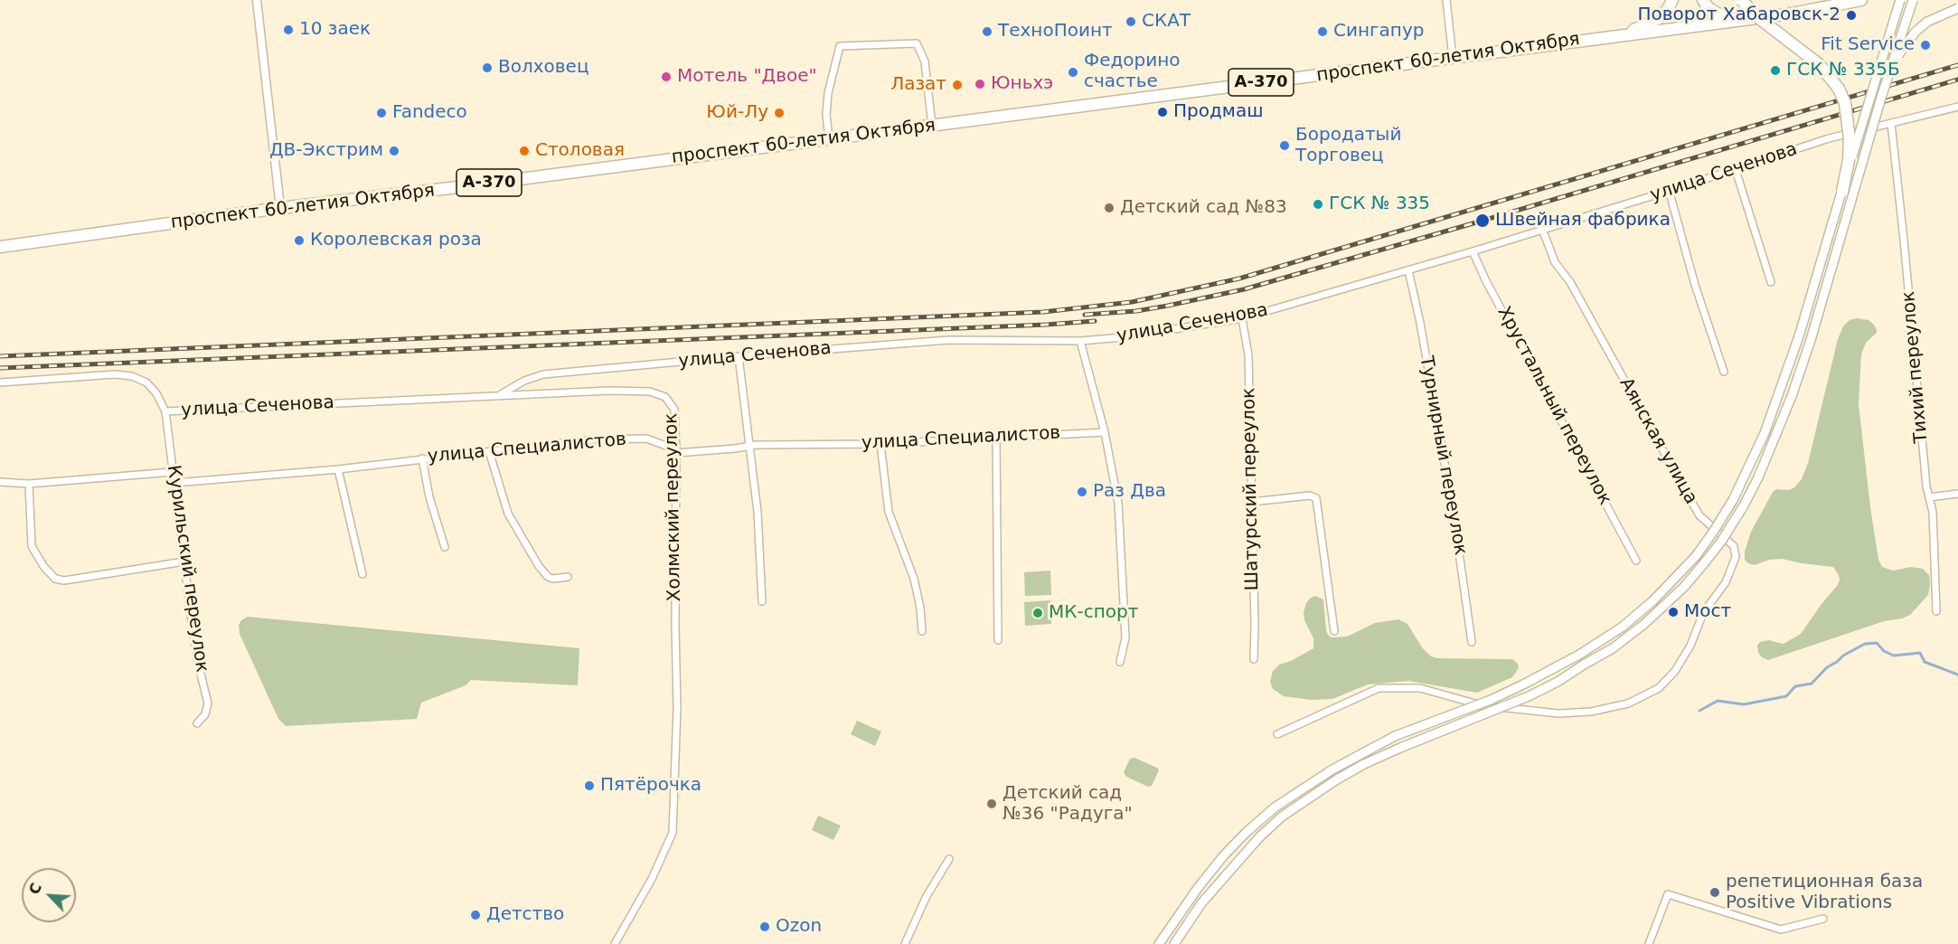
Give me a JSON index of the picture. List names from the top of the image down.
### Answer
{
  "streets": {
    "highway": ["проспект 60-летия Октября", "А-370"],
    "street": [
      "улица Сеченова",
      "Тихий переулок",
      "Хрустальный переулок",
      "улица Специалистов",
      "Аянская улица",
      "Турнирный переулок",
      "Шатурский переулок",
      "Холмский переулок",
      "Курильский переулок"
    ]
  },
  "crossings": [
    ["проспект 60-летия Октября", "А-370"],
    ["улица Сеченова", "Тихий переулок"],
    ["улица Сеченова", "Хрустальный переулок"],
    ["улица Сеченова", "Аянская улица"],
    ["улица Сеченова", "Турнирный переулок"],
    ["улица Сеченова", "Шатурский переулок"],
    ["улица Сеченова", "Холмский переулок"],
    ["улица Сеченова", "Курильский переулок"],
    ["улица Специалистов", "Холмский переулок"],
    ["улица Специалистов", "Курильский переулок"]
  ],
  "places": [
    "Поворот Хабаровск-2",
    "СКАТ",
    "10 заек",
    "ТехноПоинт",
    "Сингапур",
    "Fit Service",
    "Волховец",
    "ГСК № 335Б",
    "Федорино счастье",
    "Мотель \"Двое\"",
    "Юньхэ",
    "Лазат",
    "Продмаш",
    "Fandeco",
    "Юй-Лу",
    "Бородатый Торговец",
    "ДВ-Экстрим",
    "Столовая",
    "ГСК № 335",
    "Детский сад №83",
    "Швейная фабрика",
    "Королевская роза",
    "Раз Два",
    "Мост",
    "МК-спорт",
    "Пятёрочка",
    "Детский сад №36 \"Радуга\"",
    "репетиционная база Positive Vibrations",
    "Детство",
    "Ozon"
  ],
  "north": "top left"
}
